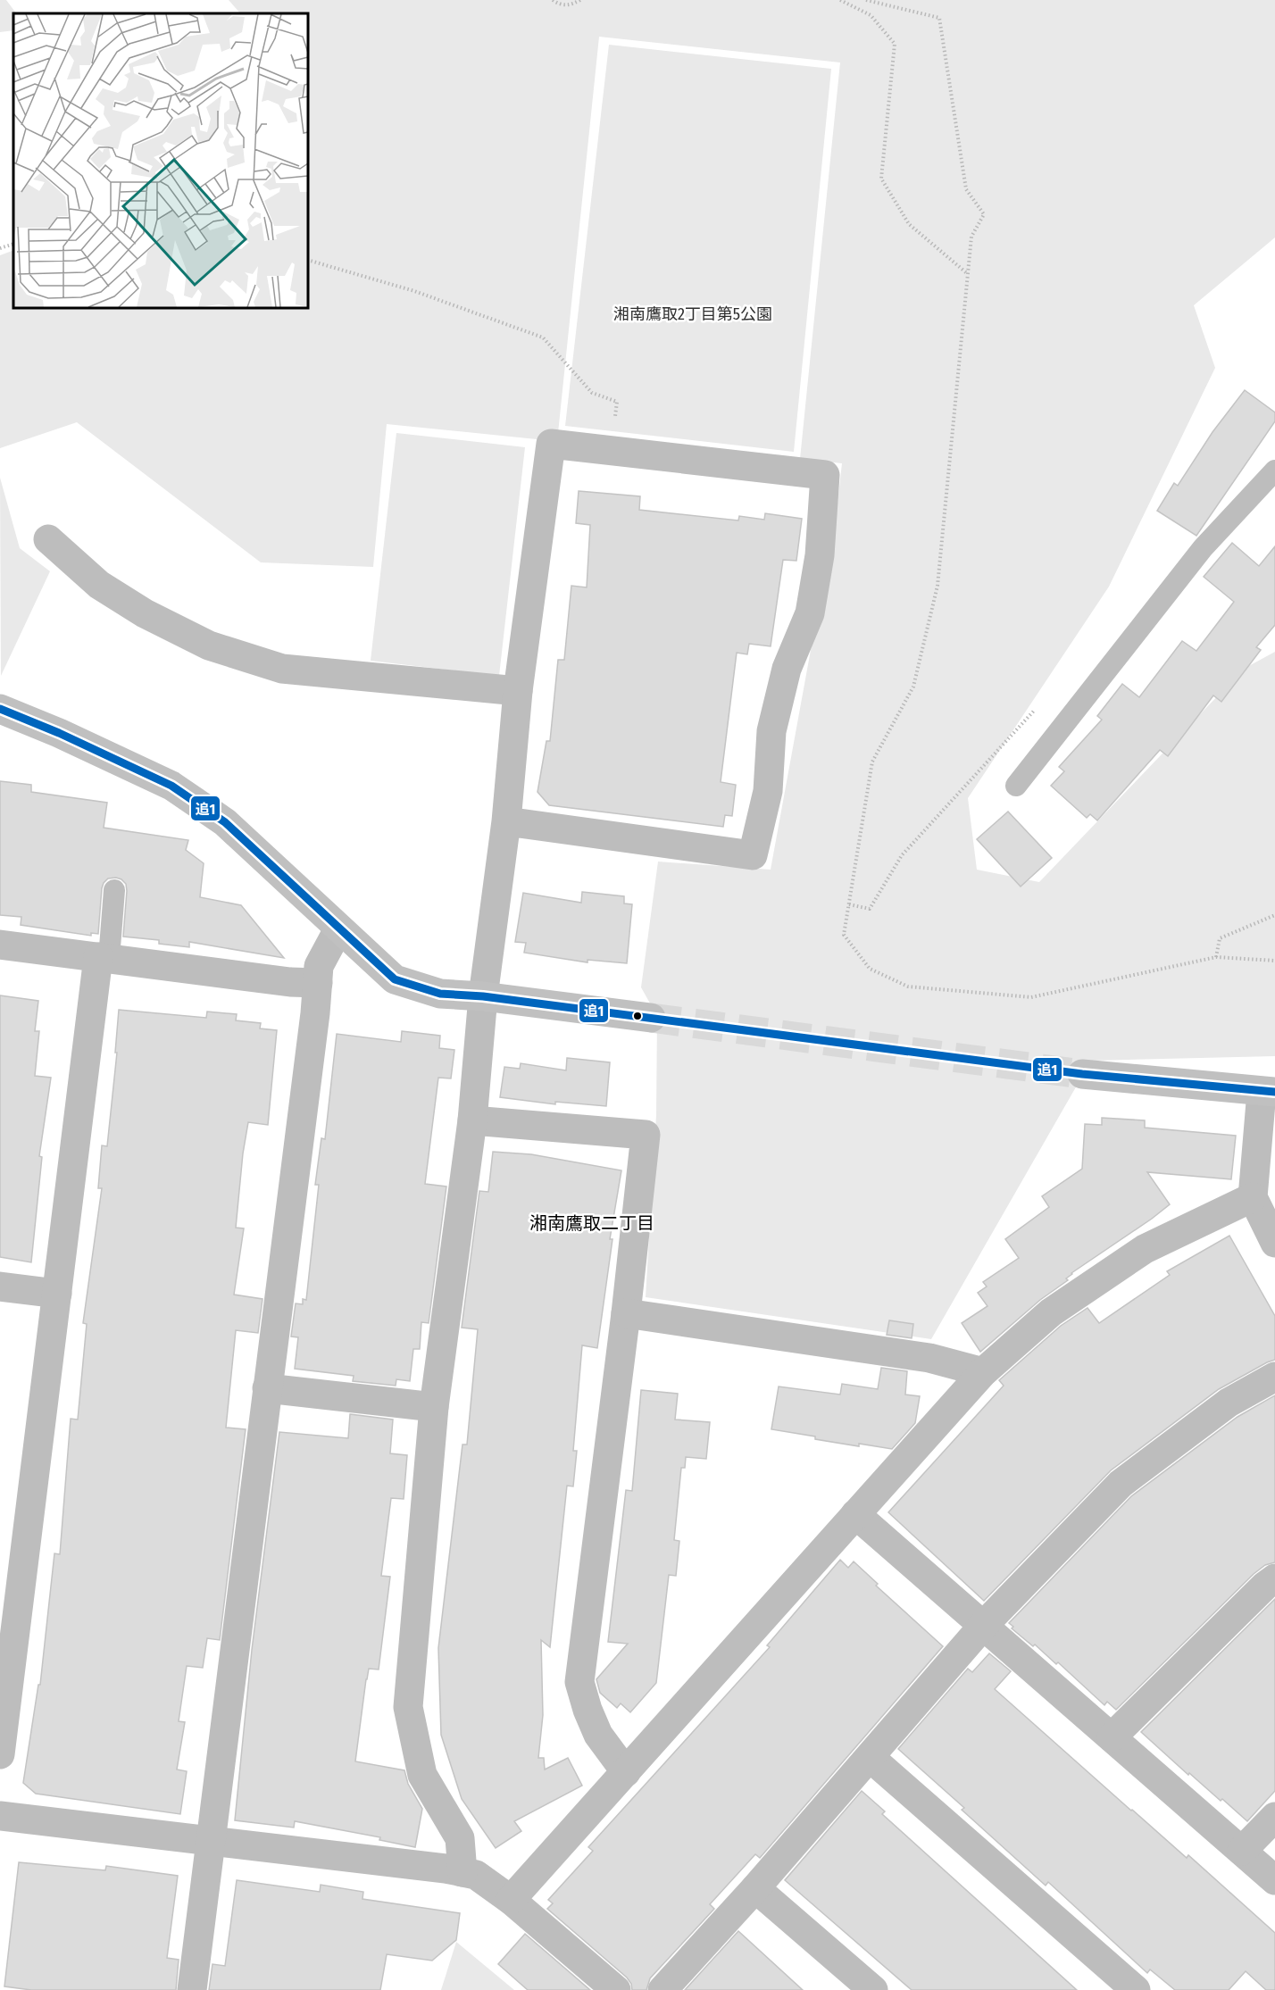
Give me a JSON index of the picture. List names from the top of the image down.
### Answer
{
  "districts": ["湘南鷹取二丁目"],
  "parks": ["湘南鷹取2丁目第5公園"],
  "lines": ["transit line 追1"]
}
